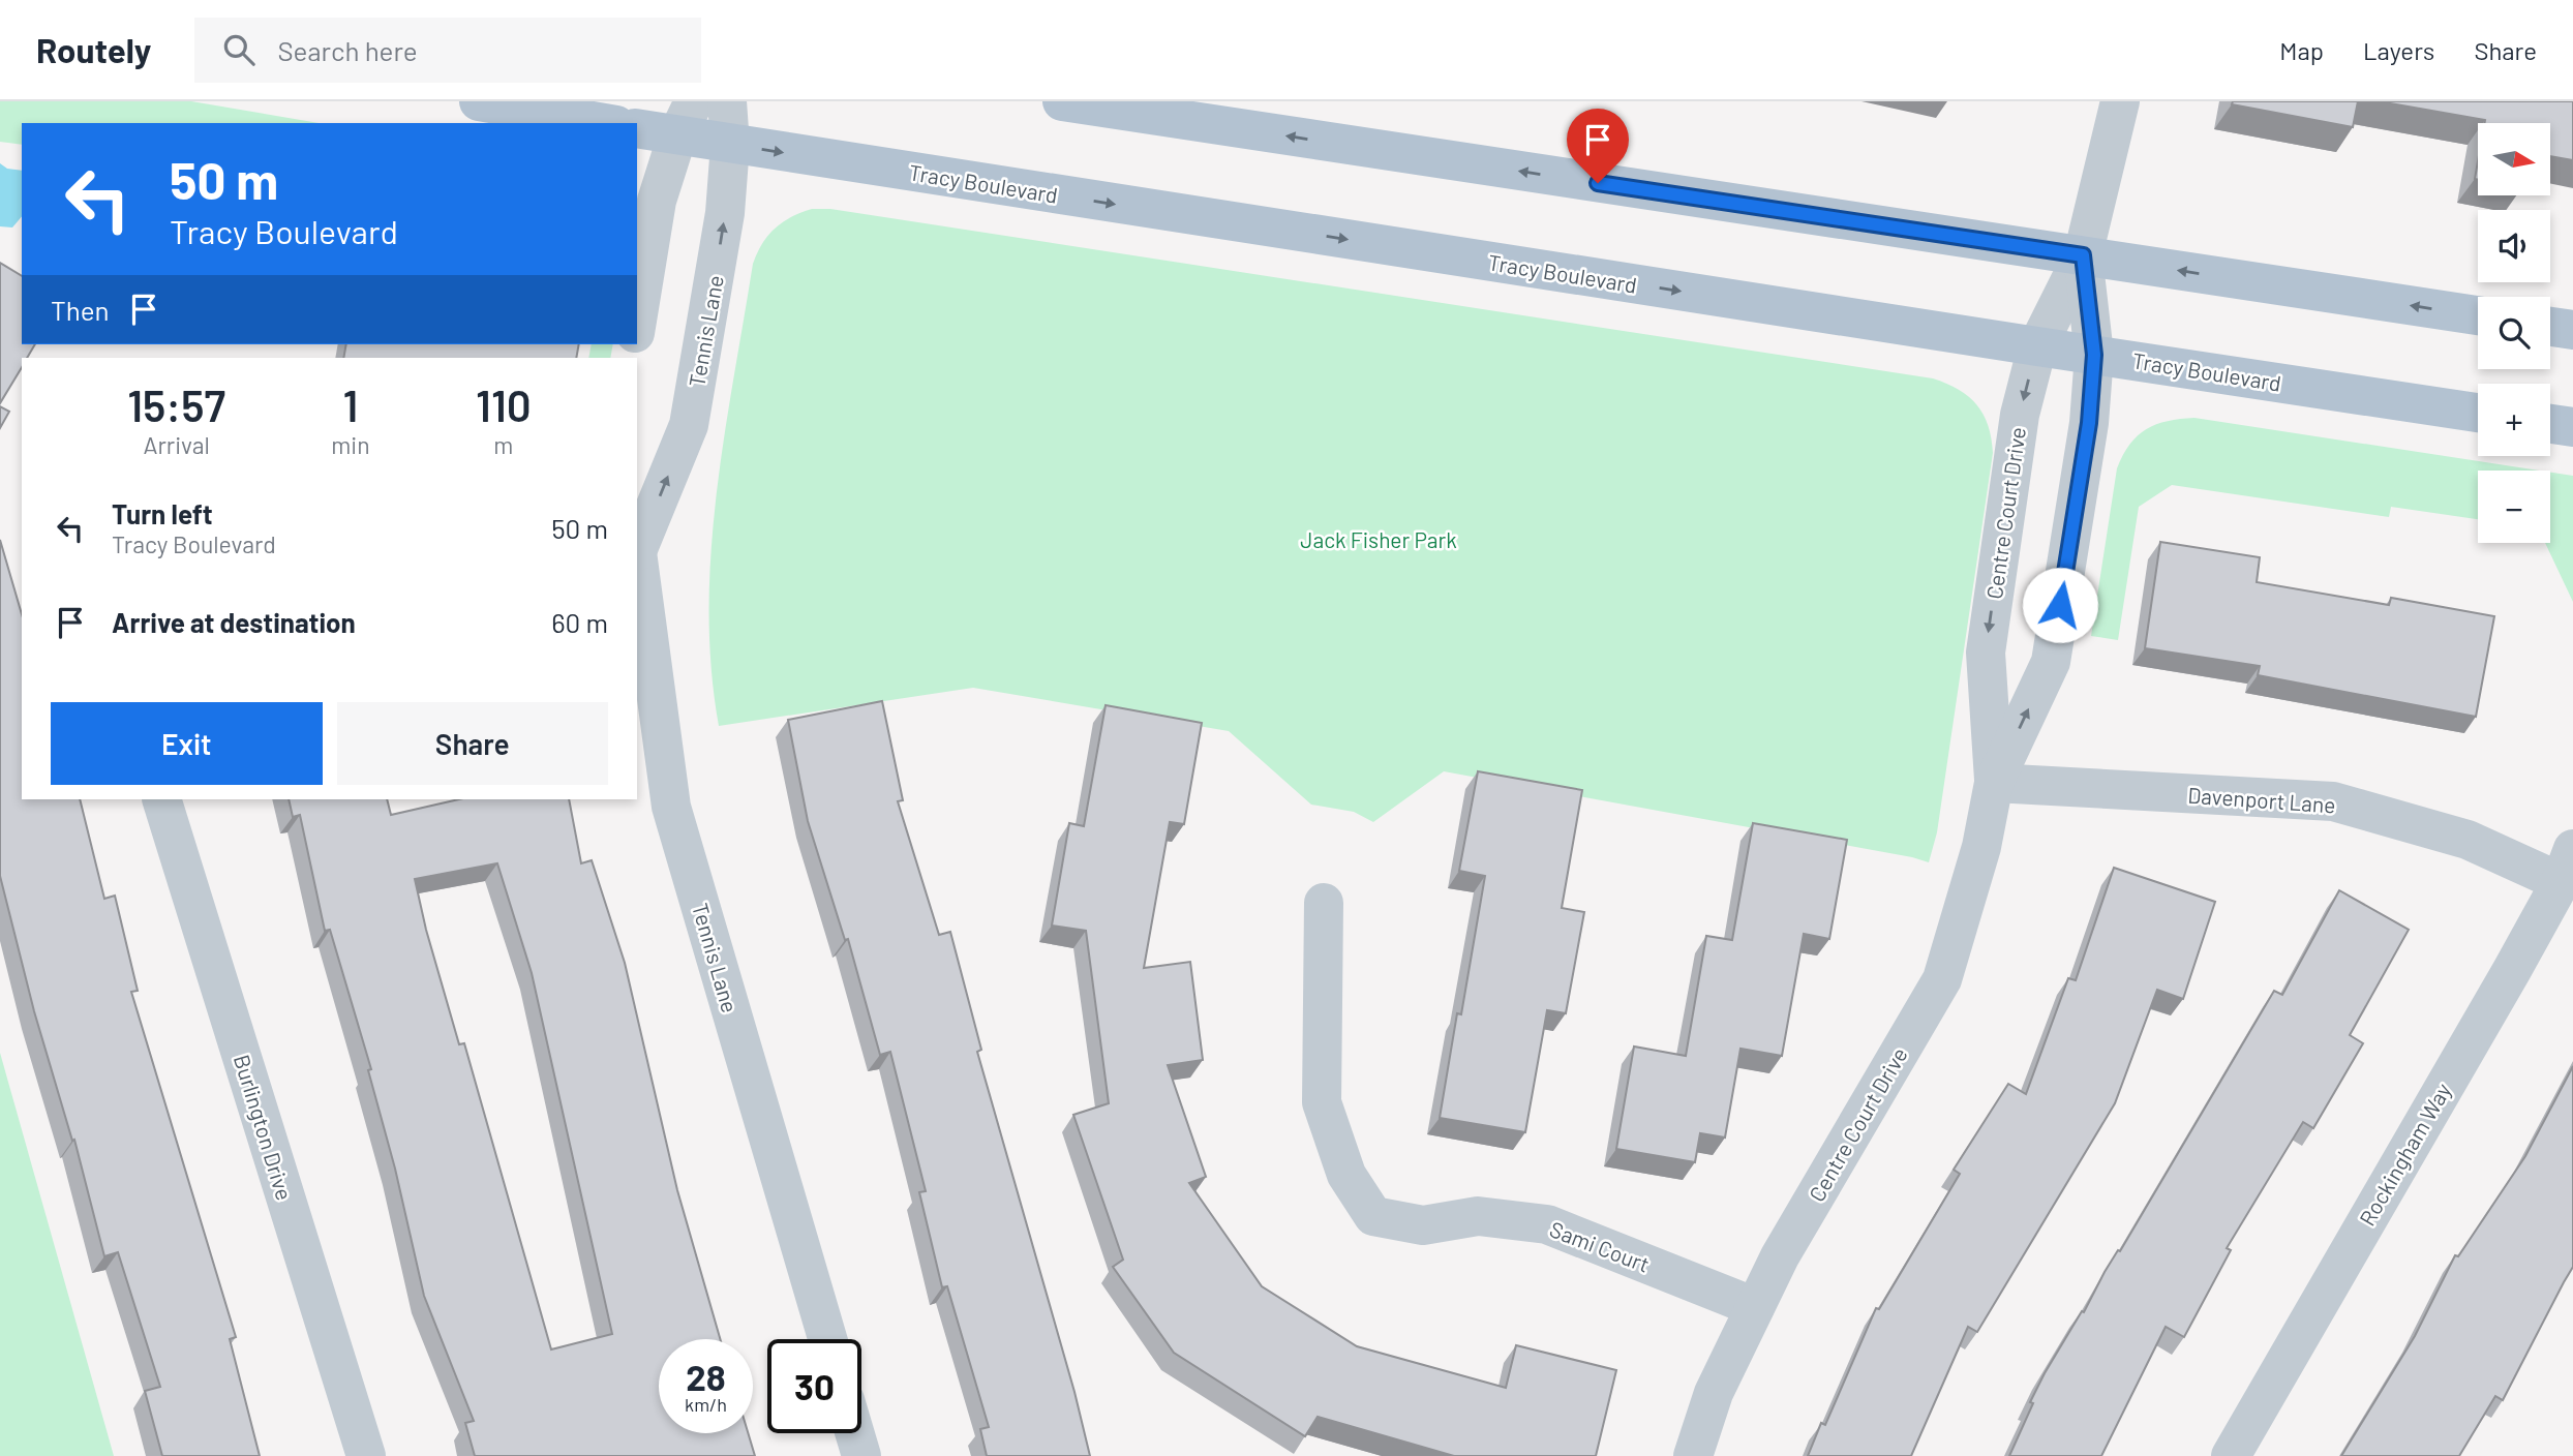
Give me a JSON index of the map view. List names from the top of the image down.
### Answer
{
  "streets": {
    "main road": ["Tracy Boulevard"],
    "street": [
      "Tennis Lane",
      "Centre Court Drive",
      "Davenport Lane",
      "Burlington Drive",
      "Rockingham Way",
      "Sami Court"
    ]
  },
  "crossings": [
    ["Tracy Boulevard", "Tennis Lane"],
    ["Tracy Boulevard", "Centre Court Drive"],
    ["Centre Court Drive", "Davenport Lane"],
    ["Centre Court Drive", "Sami Court"],
    ["Davenport Lane", "Rockingham Way"]
  ],
  "parks": ["Jack Fisher Park"],
  "north": "right",
  "page": {
    "header": "Routely",
    "search": "Search here",
    "nav": ["Map", "Layers", "Share"],
    "map_buttons": ["+", "−"],
    "turn": ["50 m", "Tracy Boulevard"],
    "then": "Then",
    "eta": [
      "15:57",
      "Arrival",
      "1",
      "min",
      "110",
      "m"
    ],
    "list": [
      {
        "name": "Turn left",
        "note": "Tracy Boulevard",
        "value": "50 m"
      },
      {
        "name": "Arrive at destination",
        "value": "60 m"
      }
    ],
    "buttons": ["Exit", "Share"],
    "speed": "28 km/h",
    "limit": "30"
  }
}
